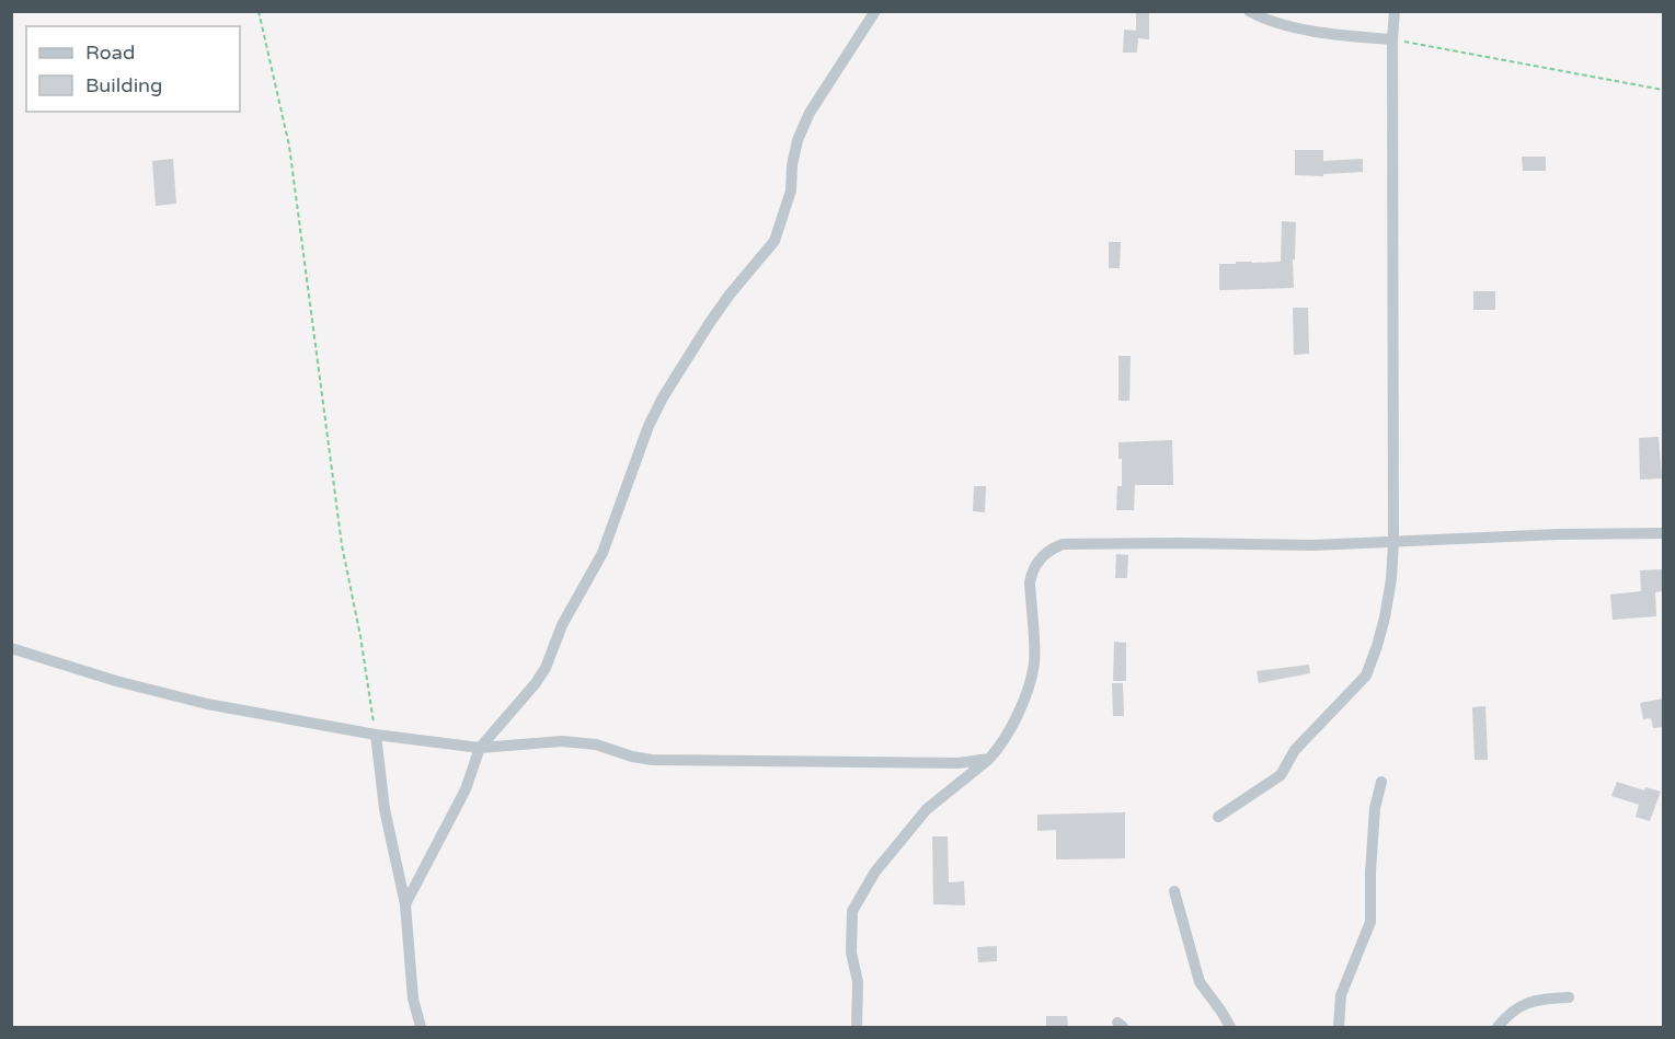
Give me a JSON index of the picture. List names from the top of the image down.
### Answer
{
  "legend": ["Road", "Building"]
}
